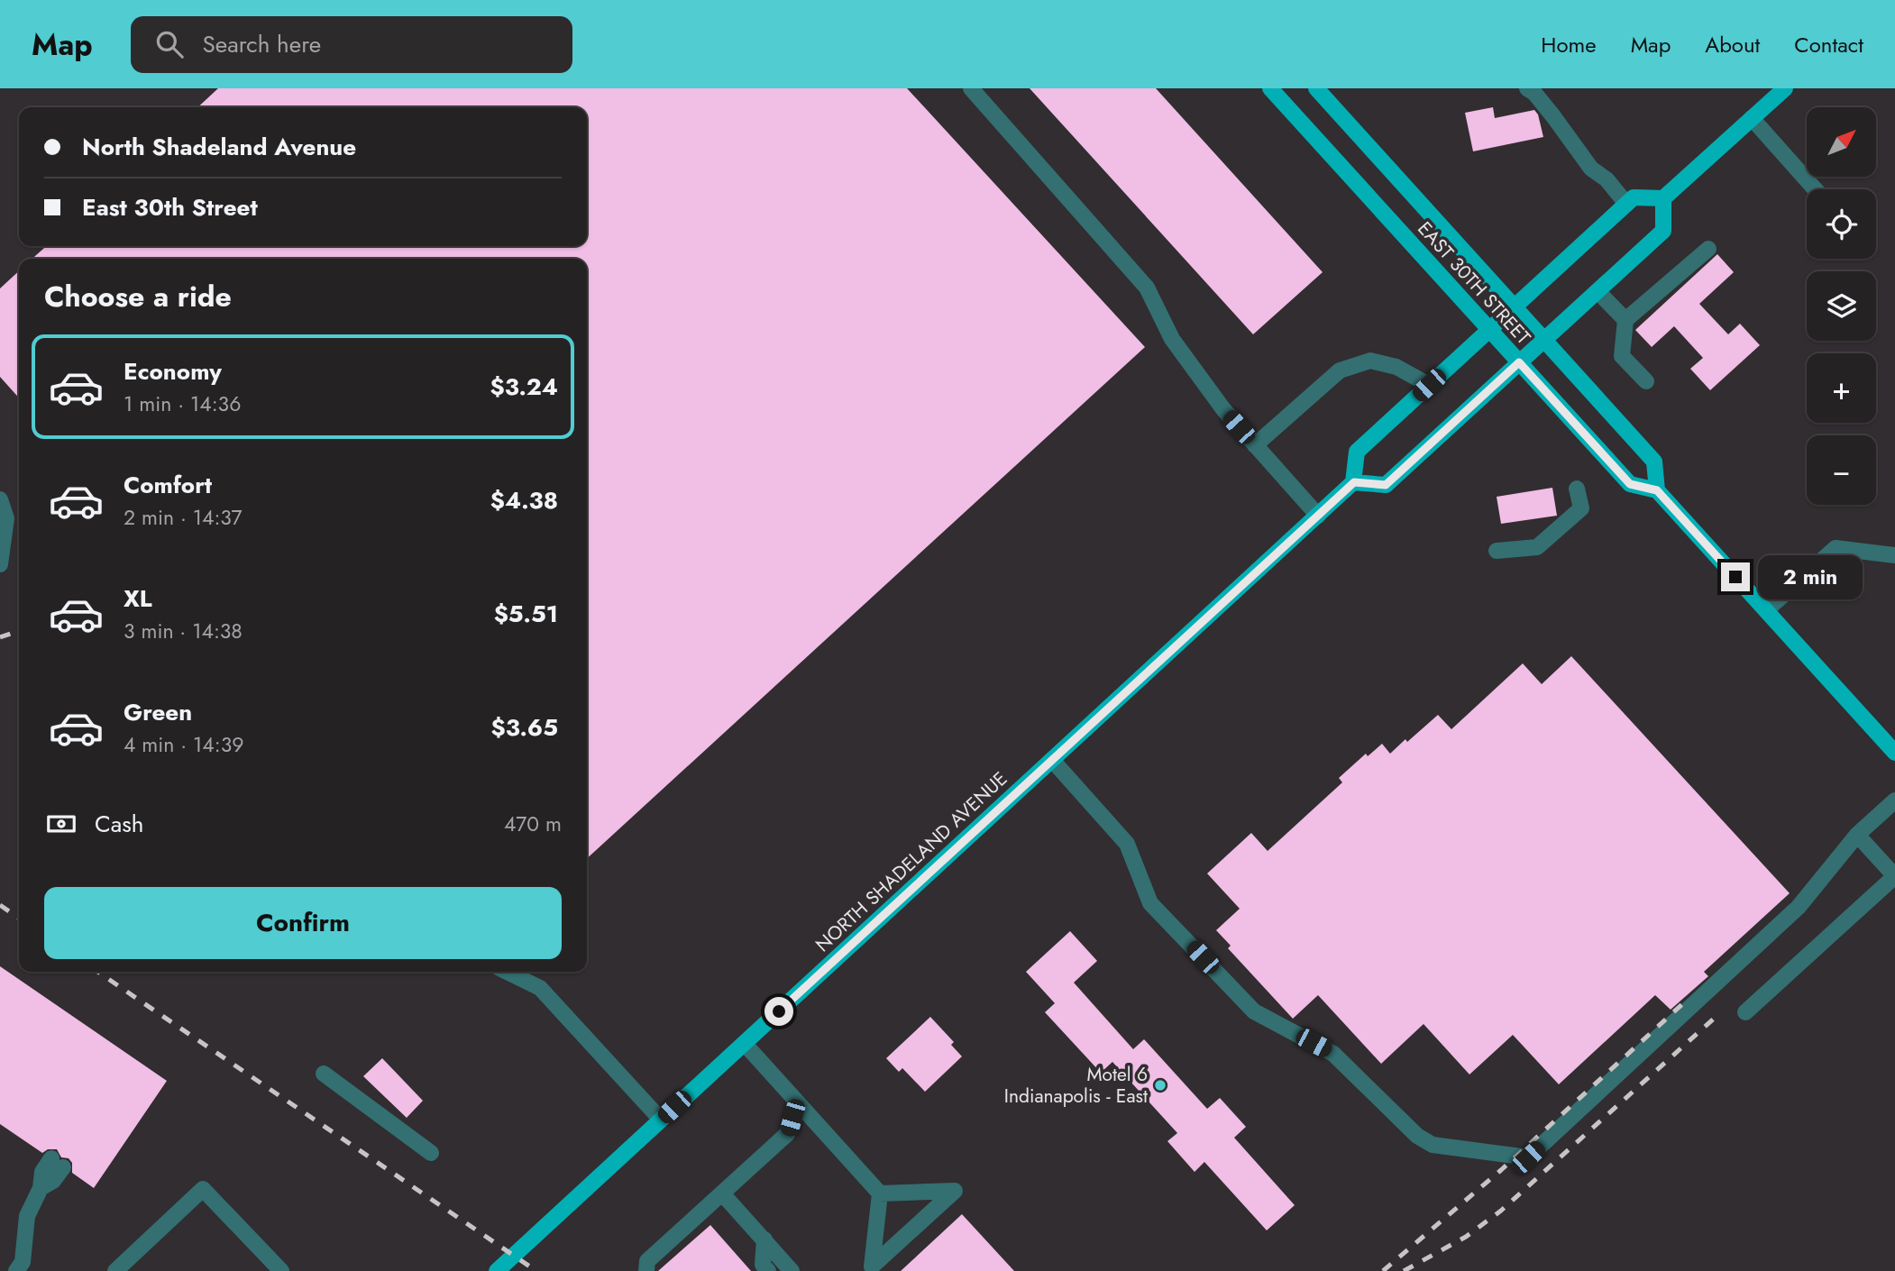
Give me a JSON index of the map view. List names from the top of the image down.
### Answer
{
  "streets": {
    "main road": ["EAST 30TH STREET", "NORTH SHADELAND AVENUE"]
  },
  "places": ["Motel 6 Indianapolis - East"],
  "north": "top right",
  "page": {
    "header": "Map",
    "search": "Search here",
    "nav": [
      "Home",
      "Map",
      "About",
      "Contact"
    ],
    "map_buttons": ["+", "−"],
    "banner": ["North Shadeland Avenue", "East 30th Street"],
    "heading": "Choose a ride",
    "list": [
      {
        "name": "Economy",
        "note": "1 min · 14:36",
        "value": "$3.24"
      },
      {
        "name": "Comfort",
        "note": "2 min · 14:37",
        "value": "$4.38"
      },
      {
        "name": "XL",
        "note": "3 min · 14:38",
        "value": "$5.51"
      },
      {
        "name": "Green",
        "note": "4 min · 14:39",
        "value": "$3.65"
      }
    ],
    "bubble": "2 min",
    "pay": ["Cash", "470 m"],
    "buttons": "Confirm"
  }
}
